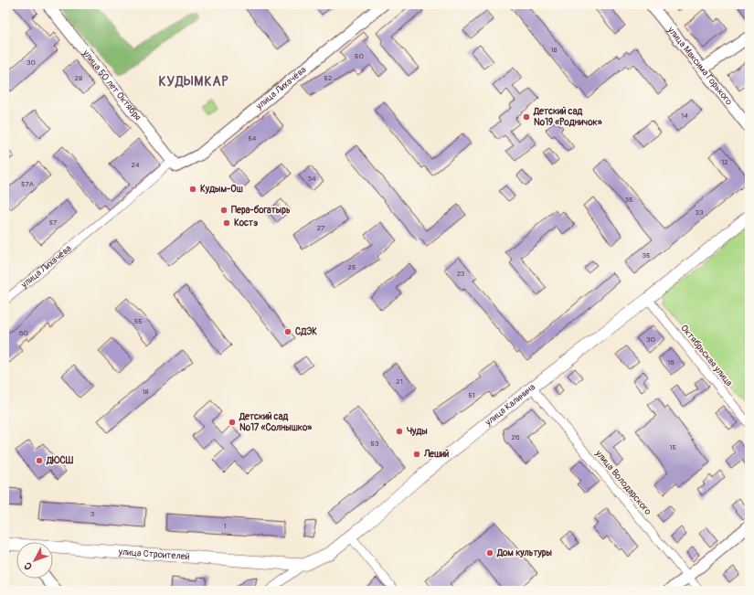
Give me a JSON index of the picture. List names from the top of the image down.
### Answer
{
  "streets": {
    "main road": ["улица Калинина", "улица Строителей"],
    "street": [
      "улица Максима Горького",
      "улица 50 лет Октября",
      "улица Лихачёва",
      "Октябрьская улица",
      "улица Володарского"
    ]
  },
  "crossings": [
    ["улица 50 лет Октября", "улица Лихачёва"],
    ["Октябрьская улица", "улица Калинина"],
    ["улица Калинина", "улица Володарского"],
    ["улица Калинина", "улица Строителей"]
  ],
  "districts": ["КУДЫМКАР"],
  "places": [
    "Детский сад №19 «Родничок»",
    "Кудым-Ош",
    "Пера-богатырь",
    "Костэ",
    "СДЭК",
    "Детский сад №17 «Солнышко»",
    "Чуды",
    "Леший",
    "ДЮСШ",
    "Дом культуры"
  ],
  "house_numbers": [
    "18",
    "50",
    "30",
    "28",
    "52",
    "14",
    "54",
    "12",
    "24",
    "34",
    "57А",
    "35",
    "33",
    "57",
    "27",
    "35",
    "25",
    "23",
    "55",
    "60",
    "30",
    "16",
    "21",
    "18",
    "51",
    "26",
    "53",
    "15",
    "3",
    "1"
  ],
  "north": "bottom left"
}
